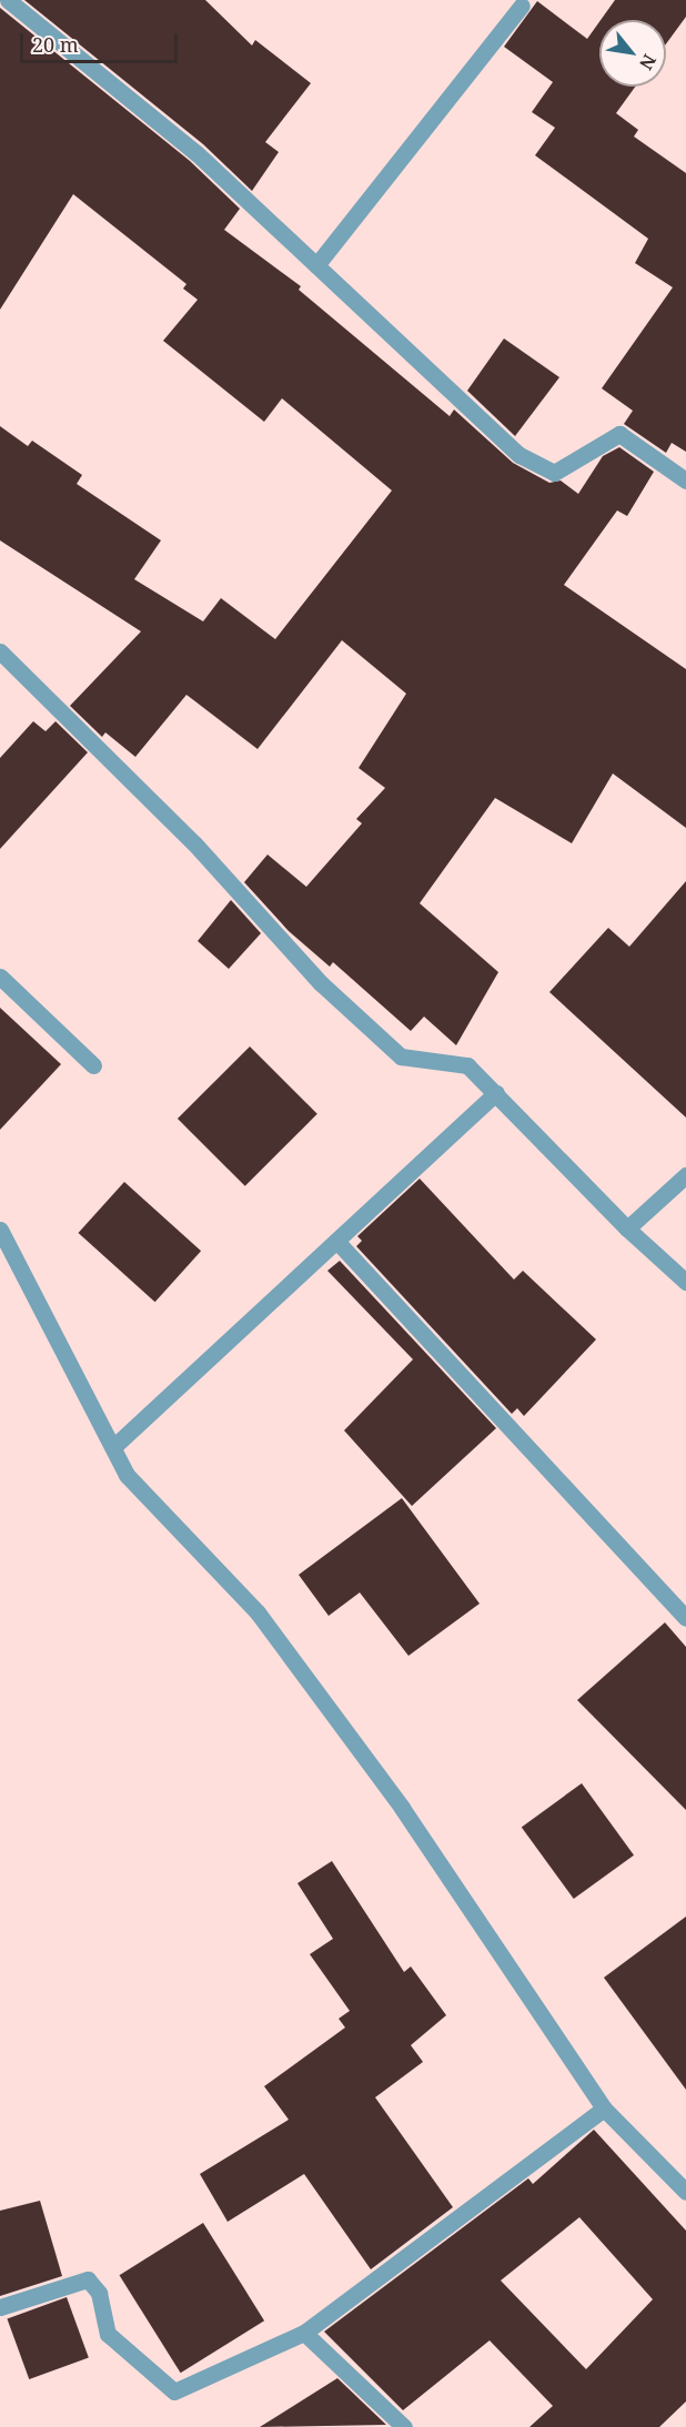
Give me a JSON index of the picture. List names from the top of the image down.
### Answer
{
  "scale_bar": "20 m",
  "north": "bottom right"
}
